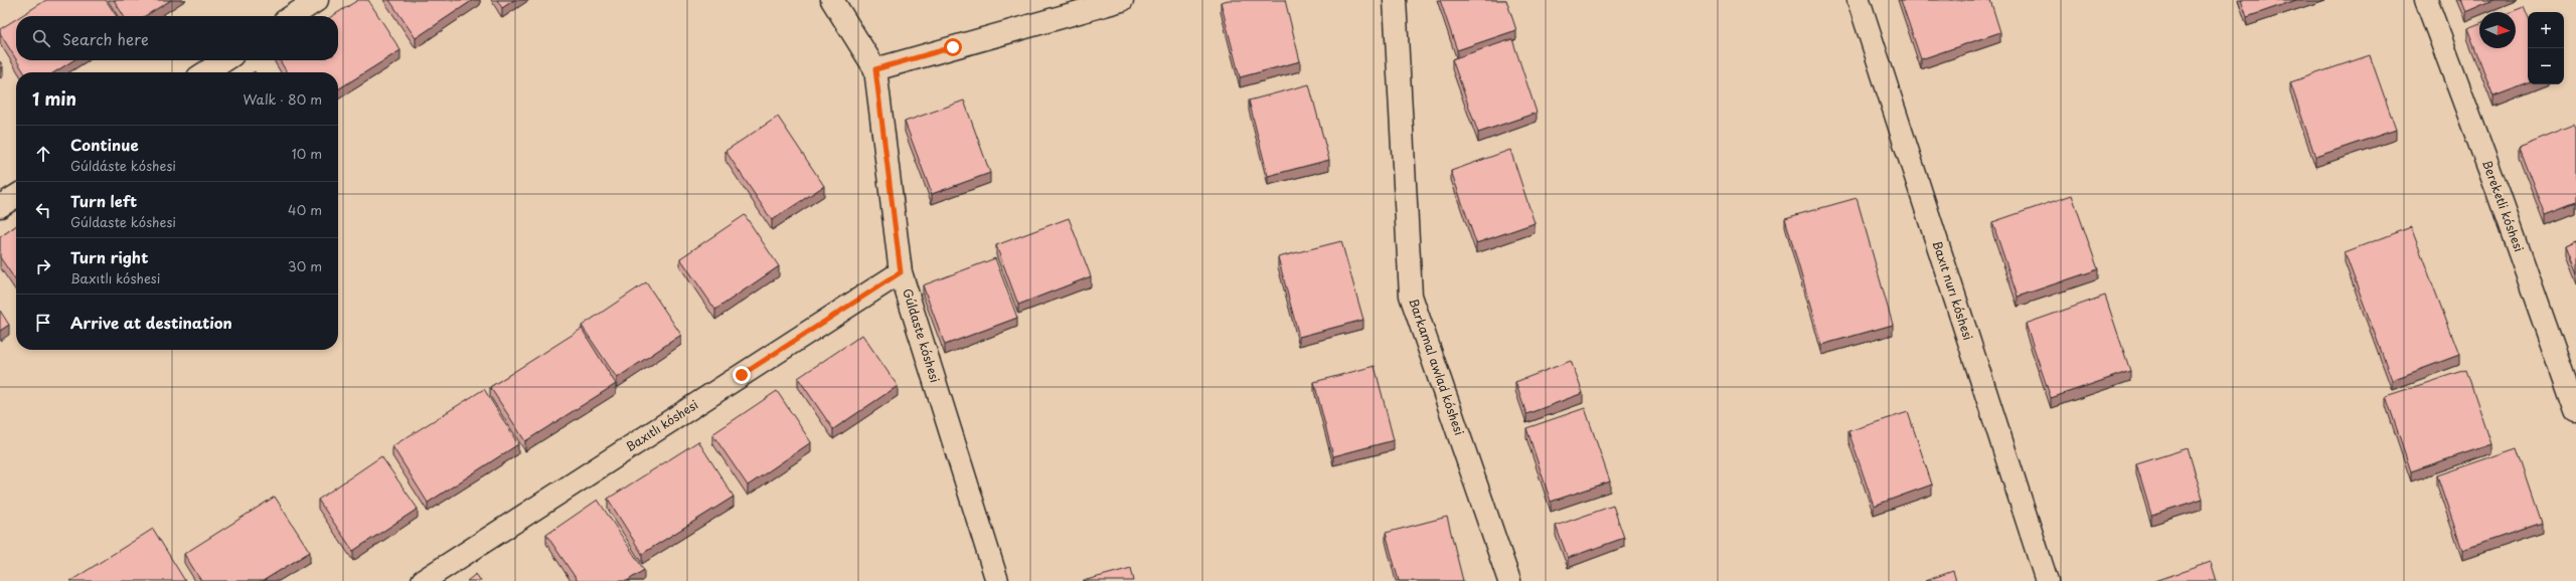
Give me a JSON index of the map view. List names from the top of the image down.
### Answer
{
  "streets": {
    "street": [
      "Bereketli kóshesi",
      "Baxıt nurı kóshesi",
      "Gúldaste kóshesi",
      "Barkamal awlad kóshesi",
      "Baxıtlı kóshesi"
    ]
  },
  "crossings": [
    ["Gúldaste kóshesi", "Baxıtlı kóshesi"]
  ],
  "north": "right",
  "page": {
    "map_buttons": ["+", "−"],
    "search": "Search here",
    "heading": ["1 min", "Walk · 80 m"],
    "list": [
      ["Continue", "Gúldáste kóshesi", "10 m"],
      ["Turn left", "Gúldaste kóshesi", "40 m"],
      ["Turn right", "Baxıtlı kóshesi", "30 m"],
      "Arrive at destination"
    ]
  }
}
